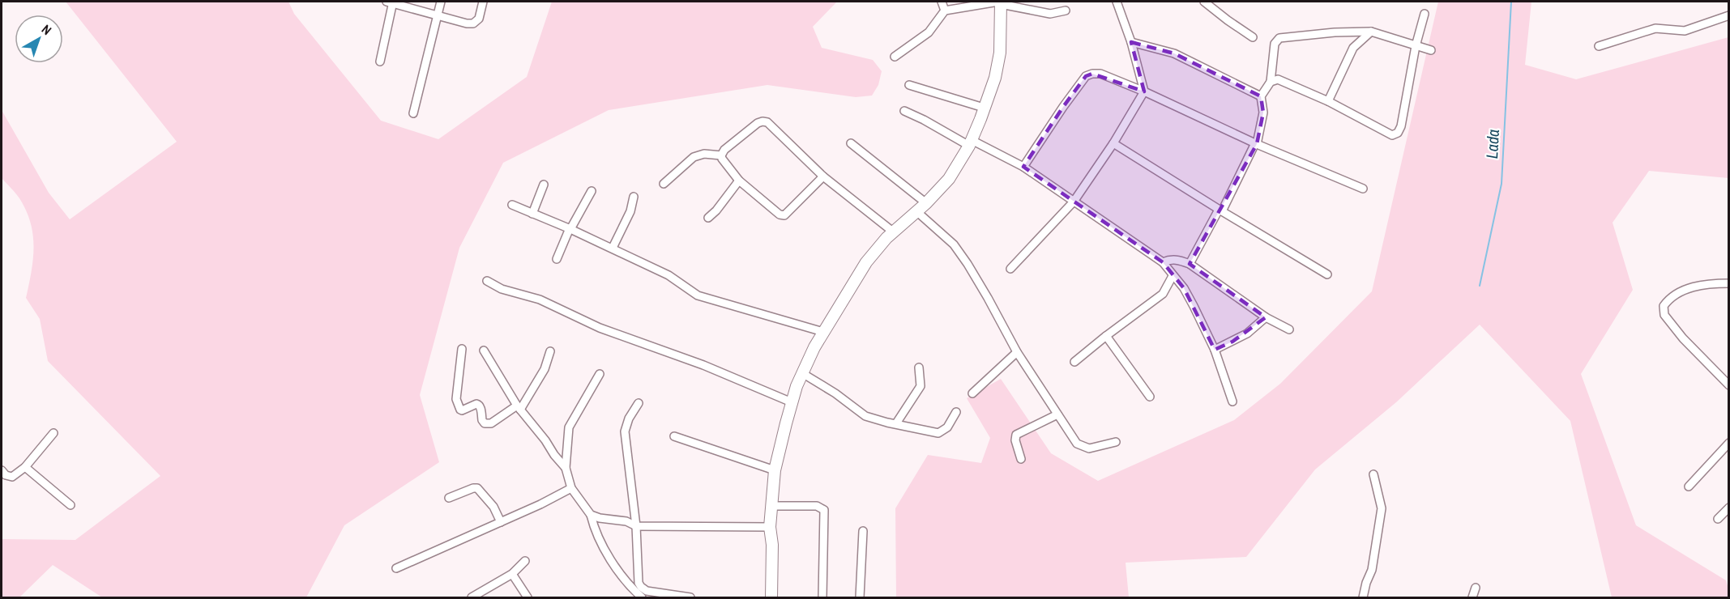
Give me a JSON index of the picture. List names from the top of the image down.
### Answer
{
  "water": ["Lada"],
  "north": "top right"
}
